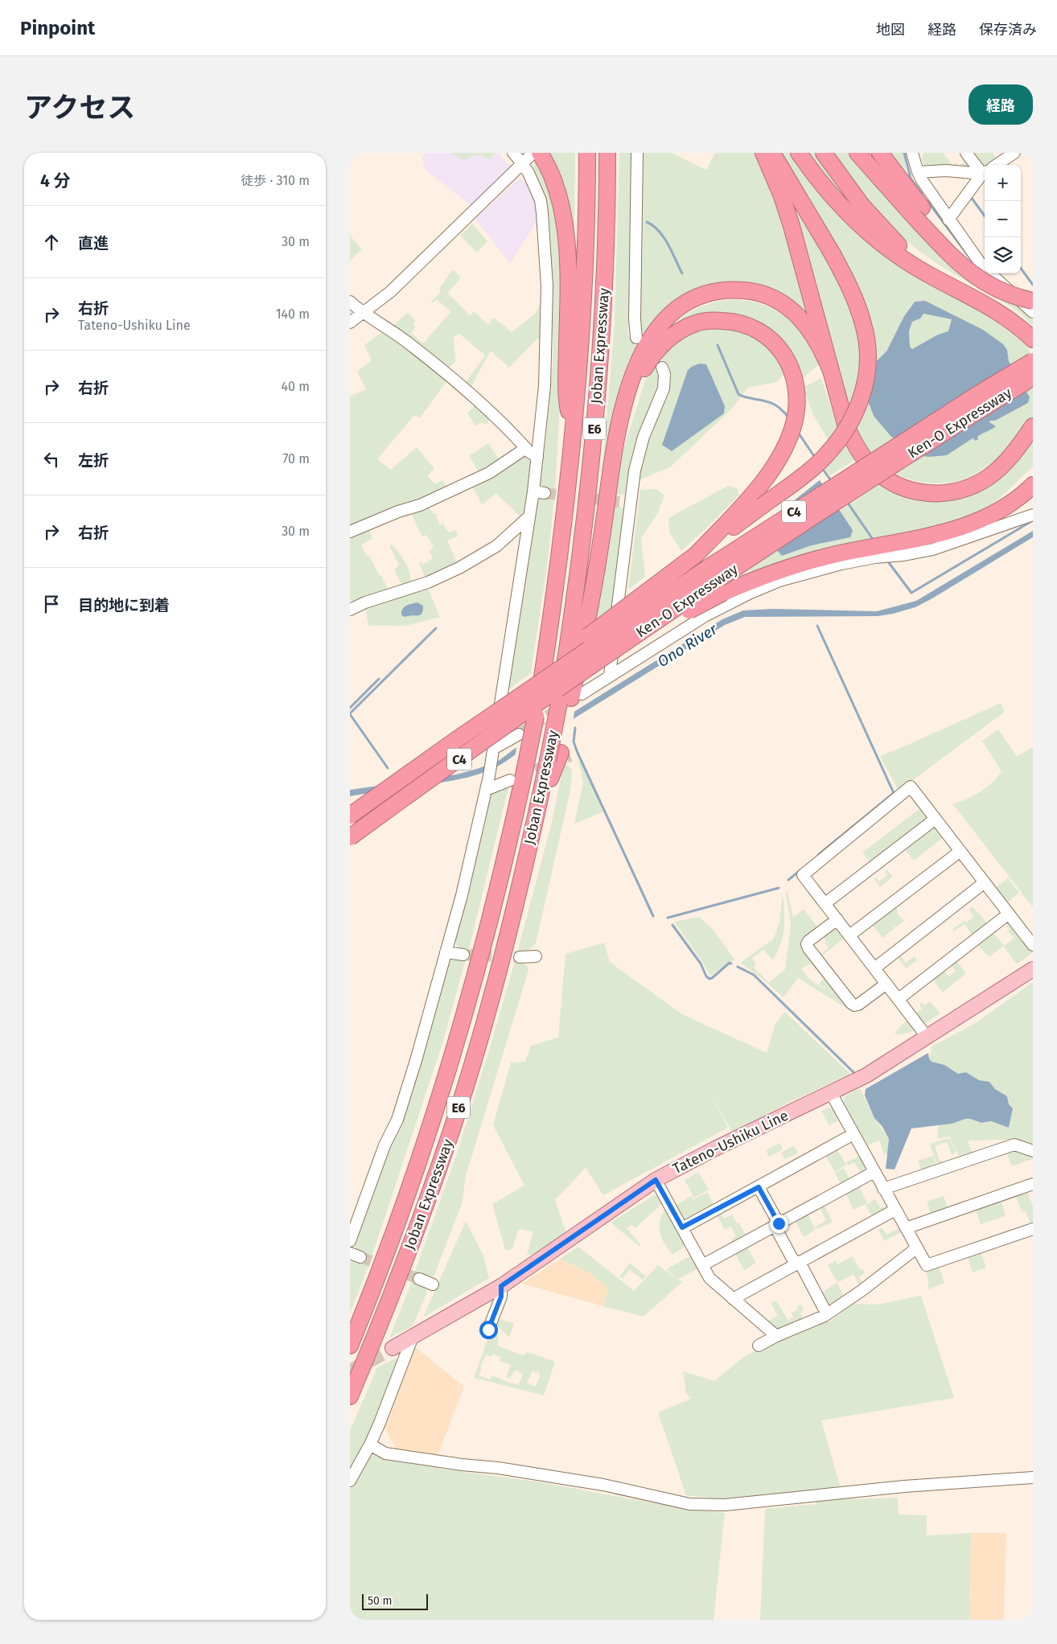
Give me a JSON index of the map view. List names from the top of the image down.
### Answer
{
  "streets": {
    "highway": [
      "Joban Expressway",
      "Ken-O Expressway",
      "E6",
      "C4"
    ],
    "main road": ["Tateno-Ushiku Line"]
  },
  "water": ["Ono River"],
  "scale_bar": "50 m",
  "page": {
    "header": "Pinpoint",
    "nav": ["地図", "経路", "保存済み"],
    "title": "アクセス",
    "buttons": "経路",
    "heading": ["4 分", "徒歩 · 310 m"],
    "map_buttons": ["+", "−"],
    "list": [
      ["直進", "30 m"],
      ["右折", "Tateno-Ushiku Line", "140 m"],
      ["右折", "40 m"],
      ["左折", "70 m"],
      ["右折", "30 m"],
      "目的地に到着"
    ],
    "scale": "50 m"
  }
}
